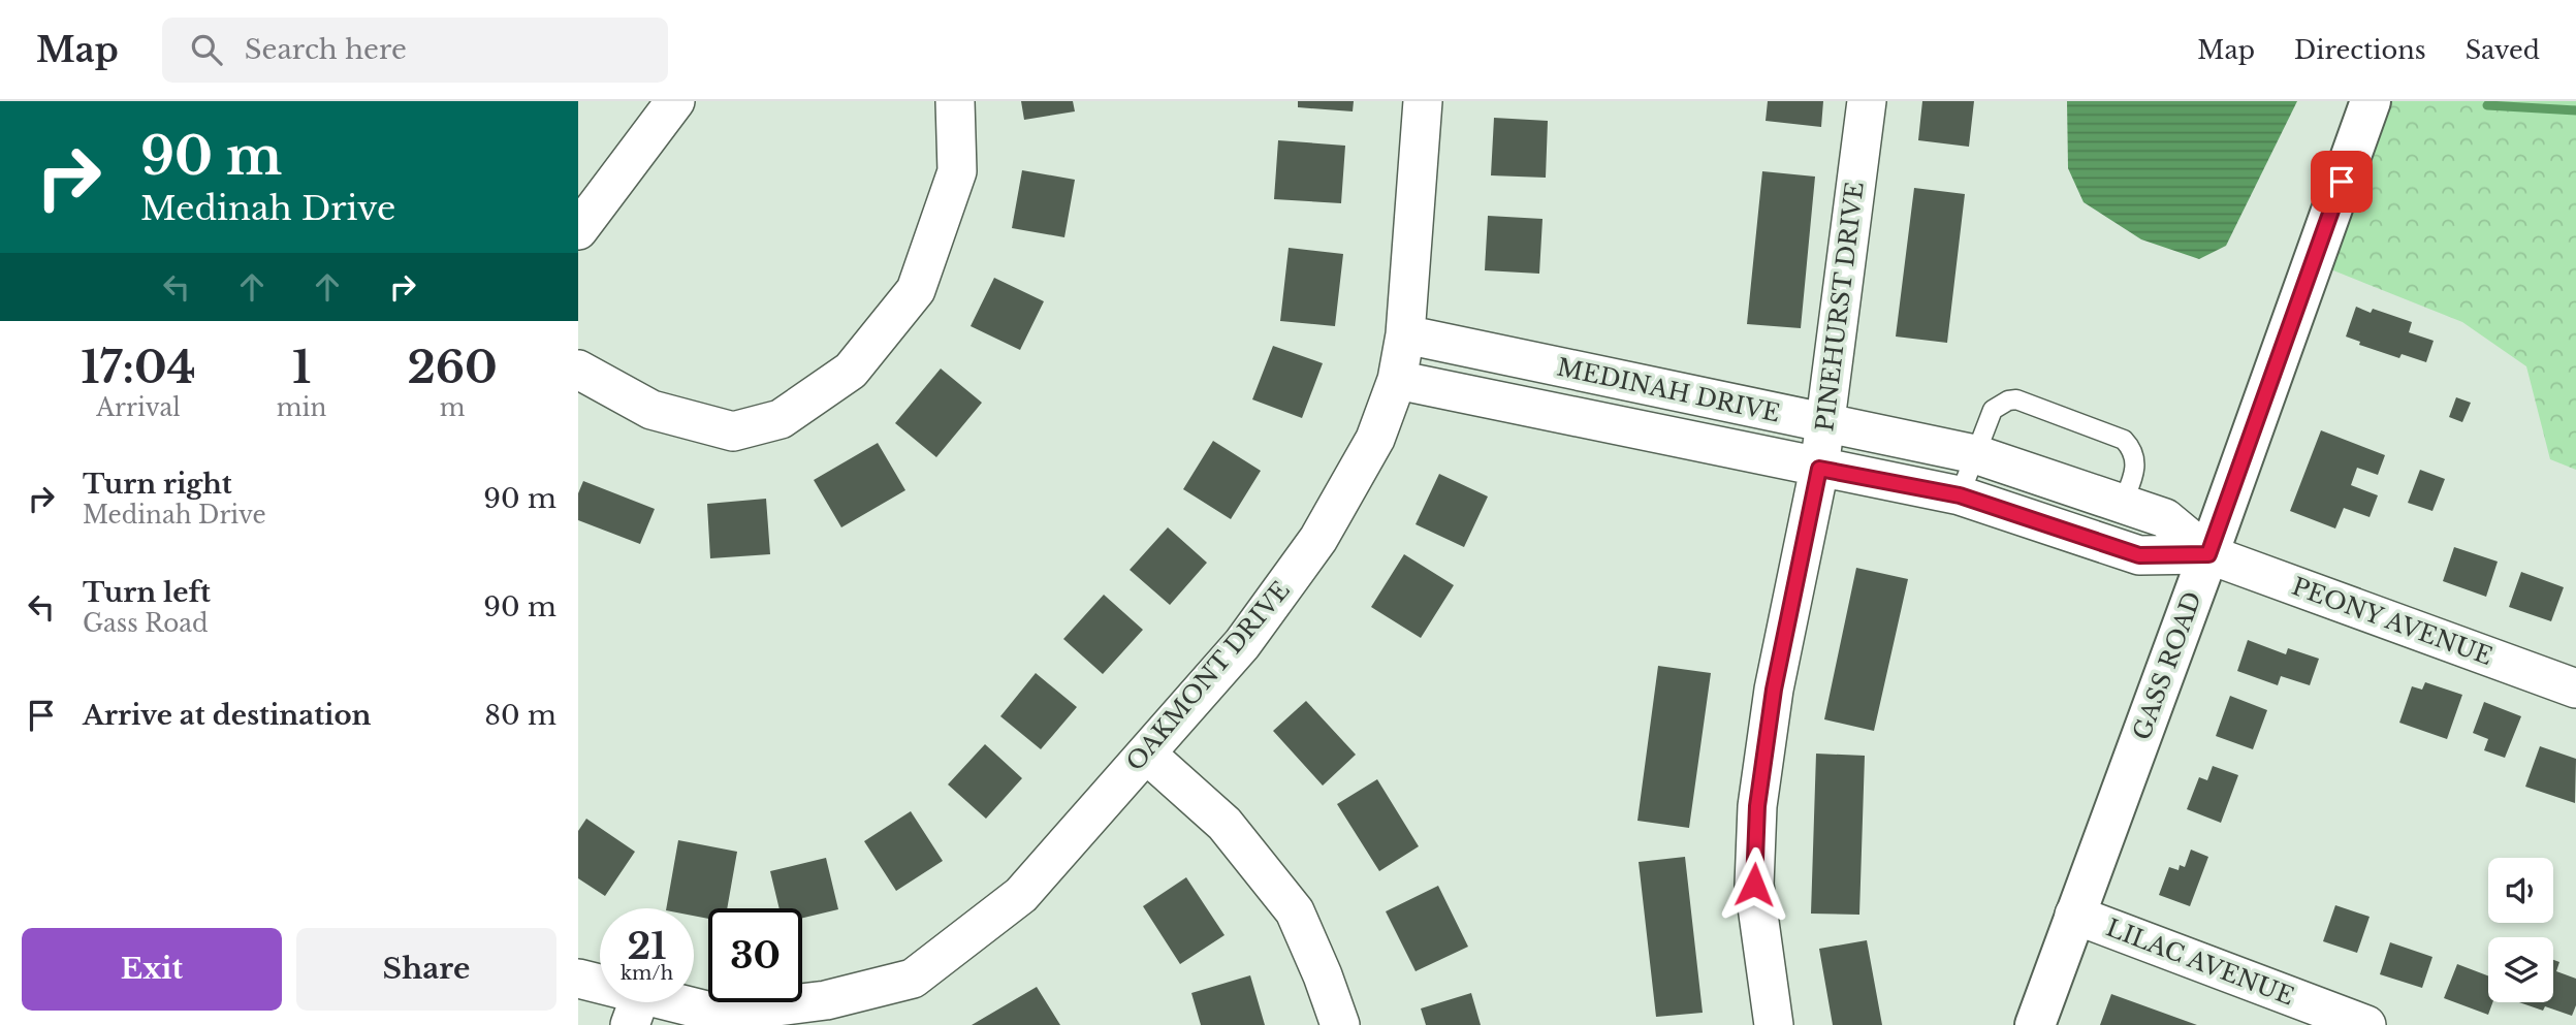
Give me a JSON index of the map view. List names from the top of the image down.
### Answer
{
  "streets": {
    "street": [
      "PINEHURST DRIVE",
      "MEDINAH DRIVE",
      "PEONY AVENUE",
      "GASS ROAD",
      "OAKMONT DRIVE",
      "LILAC AVENUE"
    ]
  },
  "crossings": [
    ["PINEHURST DRIVE", "MEDINAH DRIVE"],
    ["MEDINAH DRIVE", "PEONY AVENUE"],
    ["MEDINAH DRIVE", "GASS ROAD"],
    ["MEDINAH DRIVE", "OAKMONT DRIVE"],
    ["PEONY AVENUE", "GASS ROAD"],
    ["GASS ROAD", "LILAC AVENUE"]
  ],
  "page": {
    "header": "Map",
    "search": "Search here",
    "nav": ["Map", "Directions", "Saved"],
    "turn": ["90 m", "Medinah Drive"],
    "eta": [
      "17:04",
      "Arrival",
      "1",
      "min",
      "260",
      "m"
    ],
    "list": [
      {
        "name": "Turn right",
        "note": "Medinah Drive",
        "value": "90 m"
      },
      {
        "name": "Turn left",
        "note": "Gass Road",
        "value": "90 m"
      },
      {
        "name": "Arrive at destination",
        "value": "80 m"
      }
    ],
    "speed": "21 km/h",
    "limit": "30",
    "buttons": ["Exit", "Share"]
  }
}
